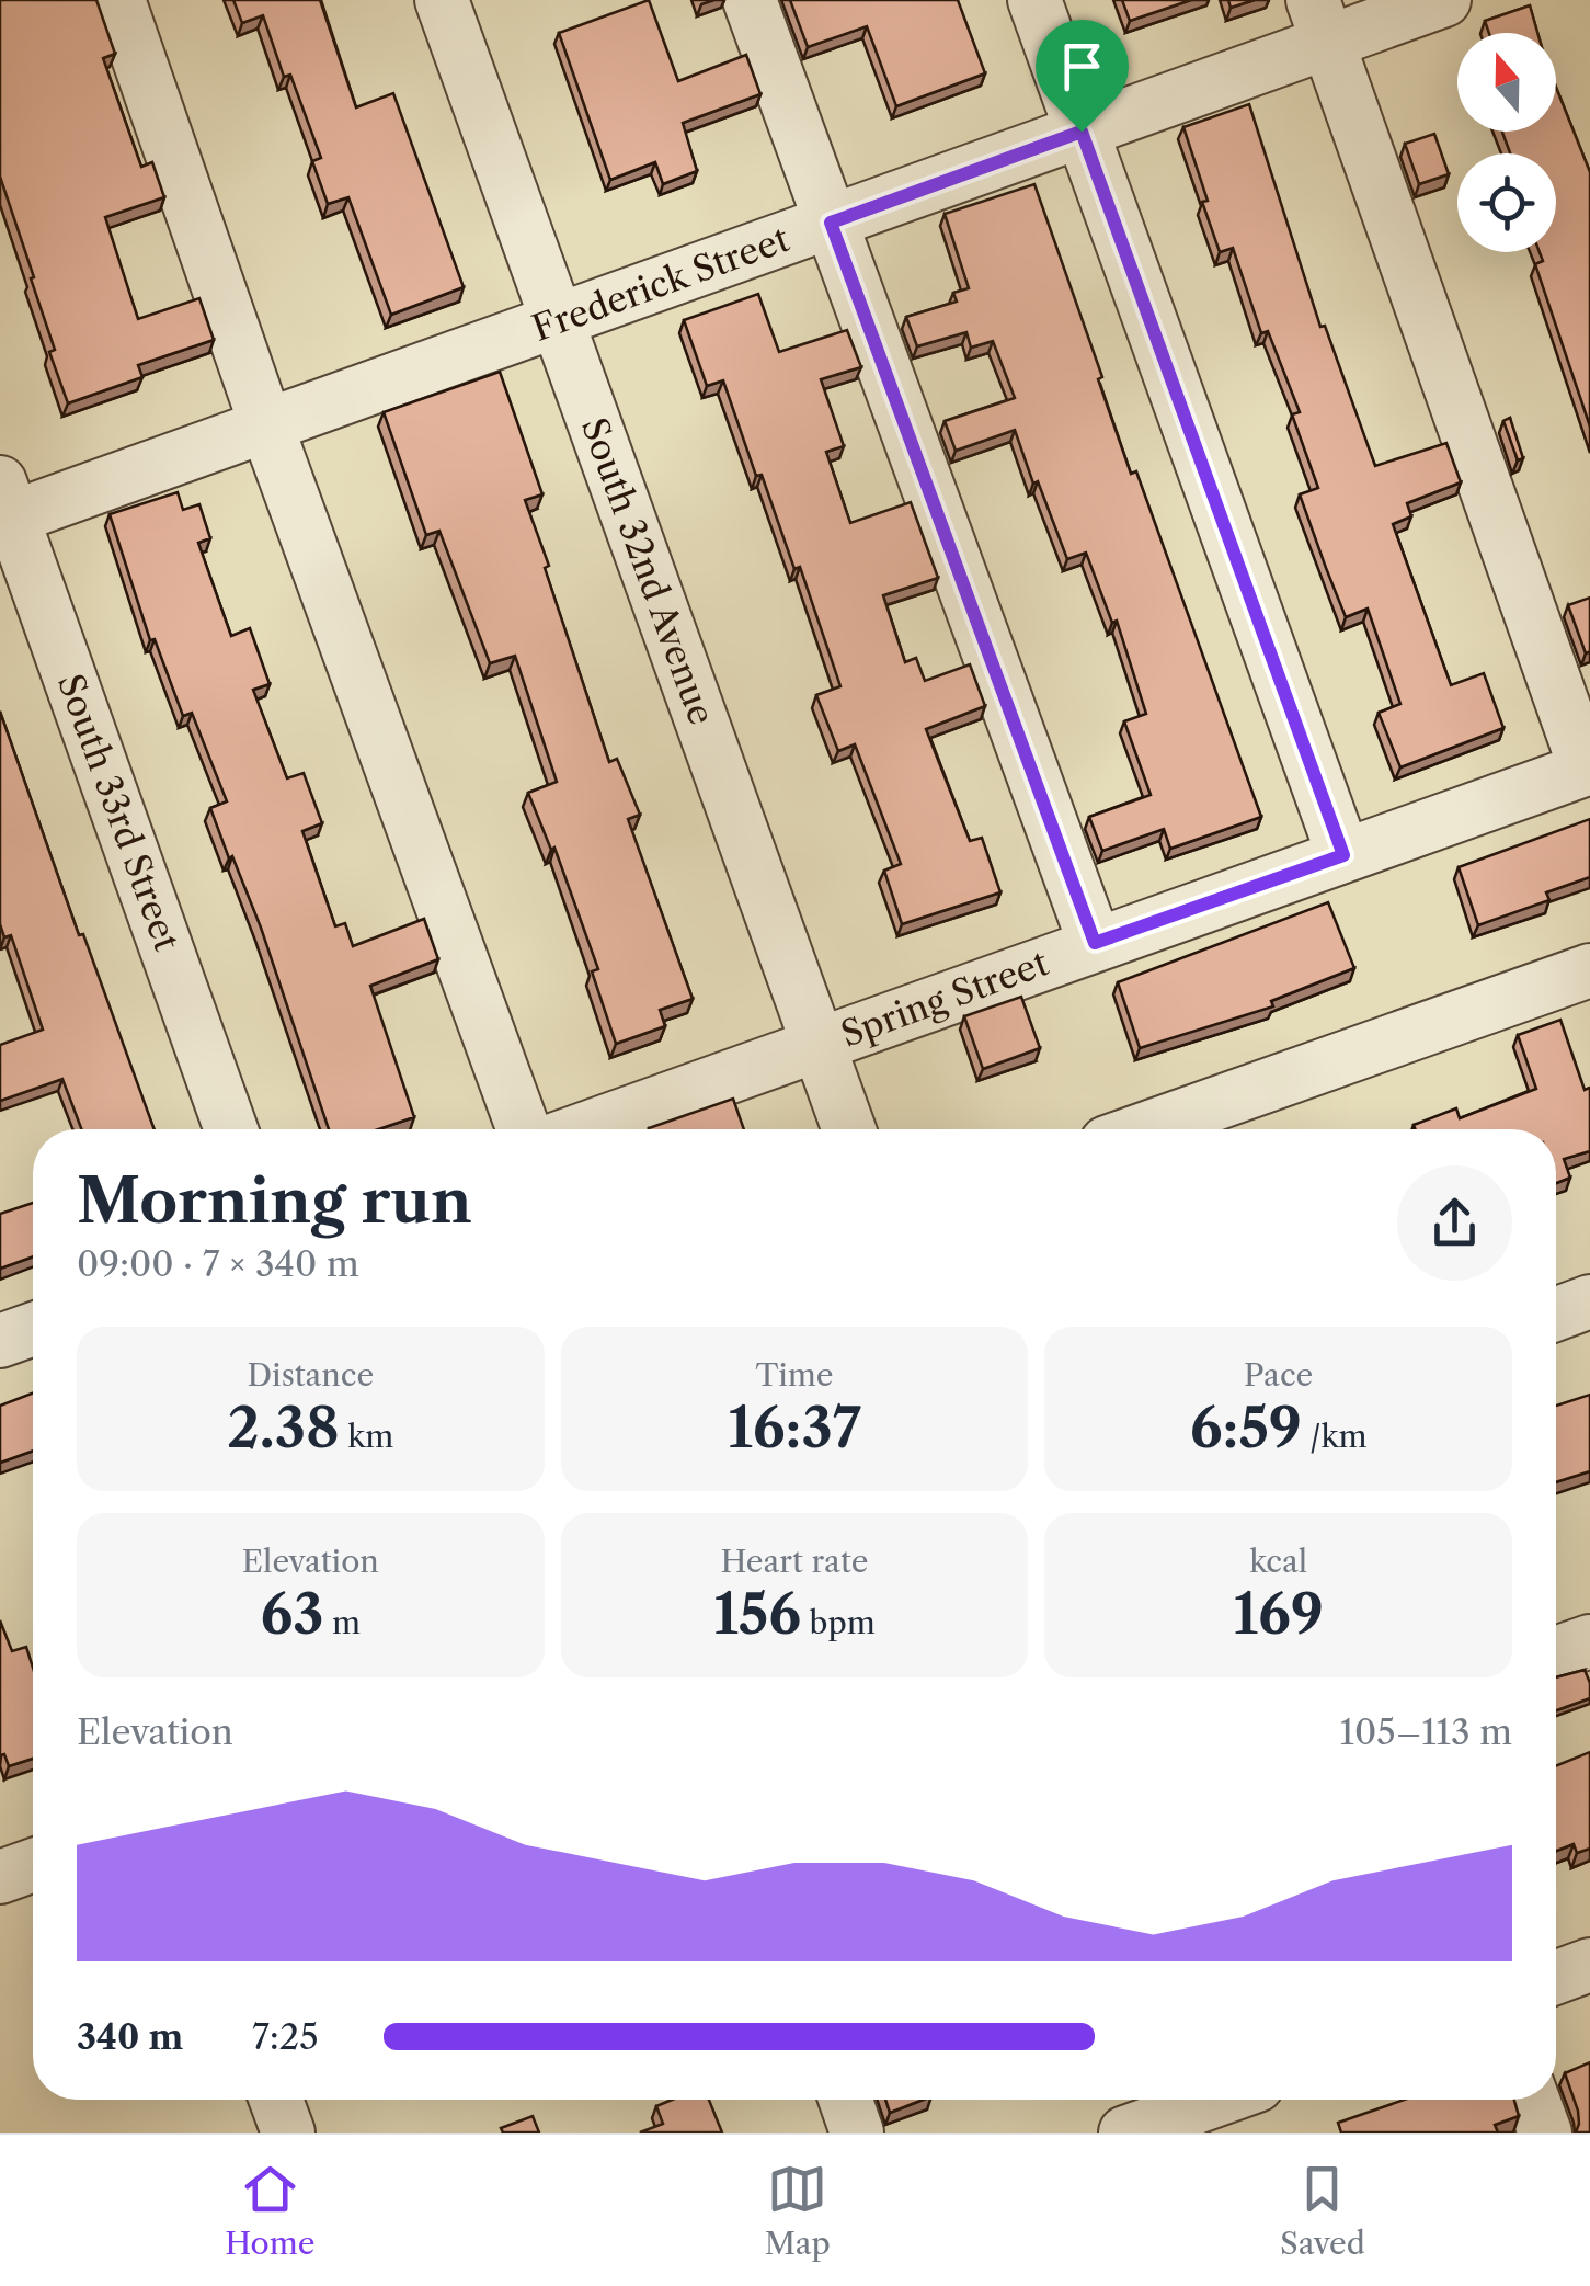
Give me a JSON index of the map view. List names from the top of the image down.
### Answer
{
  "streets": {
    "street": [
      "Frederick Street",
      "South 32nd Avenue",
      "South 33rd Street",
      "Spring Street"
    ]
  },
  "crossings": [
    ["Frederick Street", "South 32nd Avenue"],
    ["Frederick Street", "South 33rd Street"],
    ["South 32nd Avenue", "Spring Street"]
  ],
  "north": "top",
  "page": {
    "heading": ["Morning run", "09:00 · 7 × 340 m"],
    "stats": [
      ["Distance", "2.38 km"],
      ["Time", "16:37"],
      ["Pace", "6:59 /km"],
      ["Elevation", "63 m"],
      ["Heart rate", "156 bpm"],
      ["kcal", "169"]
    ],
    "chart": ["Elevation", "105–113 m"],
    "list": [
      {
        "name": "340 m",
        "note": "7:25"
      }
    ],
    "tabs": ["Home", "Map", "Saved"]
  }
}
